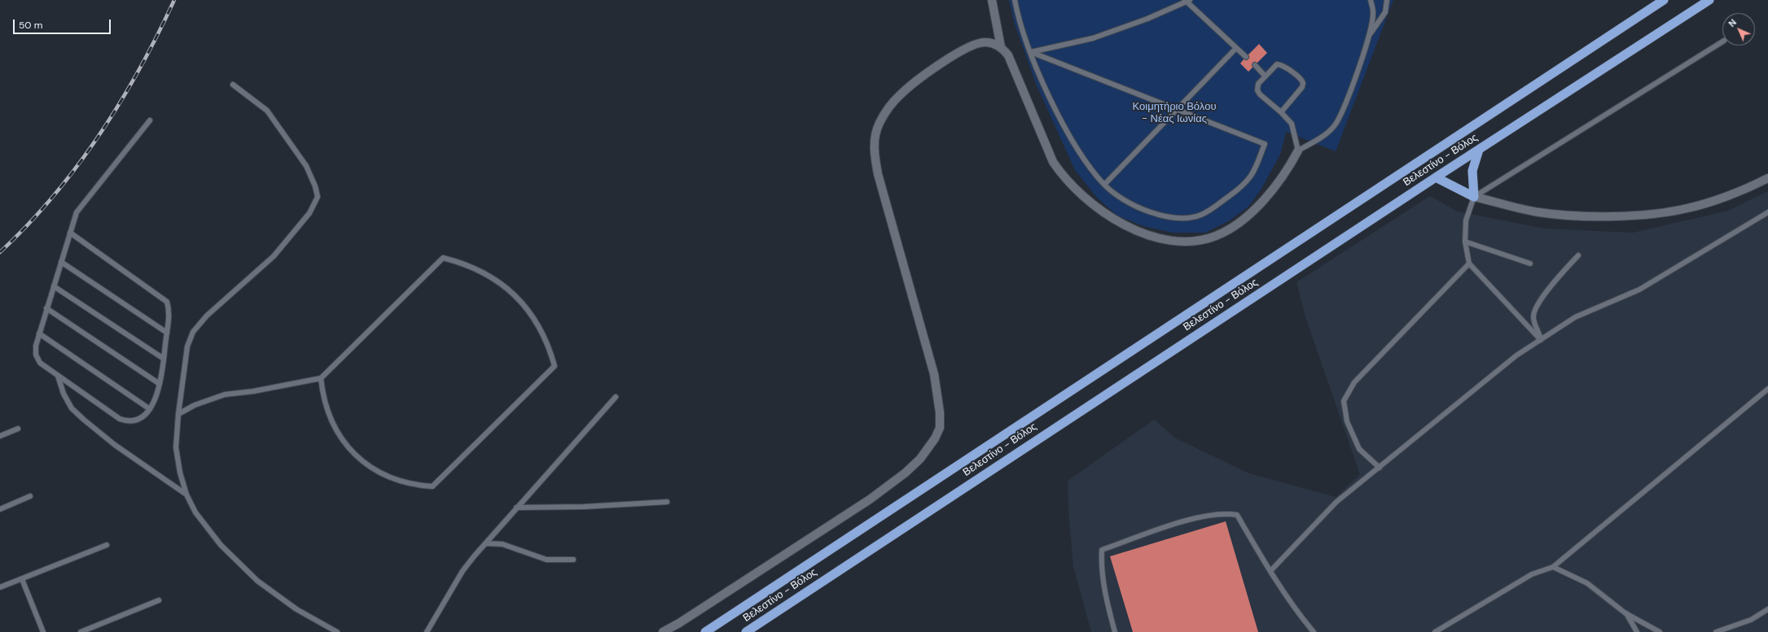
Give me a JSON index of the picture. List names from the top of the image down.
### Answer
{
  "streets": {
    "highway": ["Βελεστίνο - Βόλος"]
  },
  "parks": ["Κοιμητήριο Βόλου - Νέας Ιωνίας"],
  "scale_bar": "50 m",
  "north": "top left"
}
